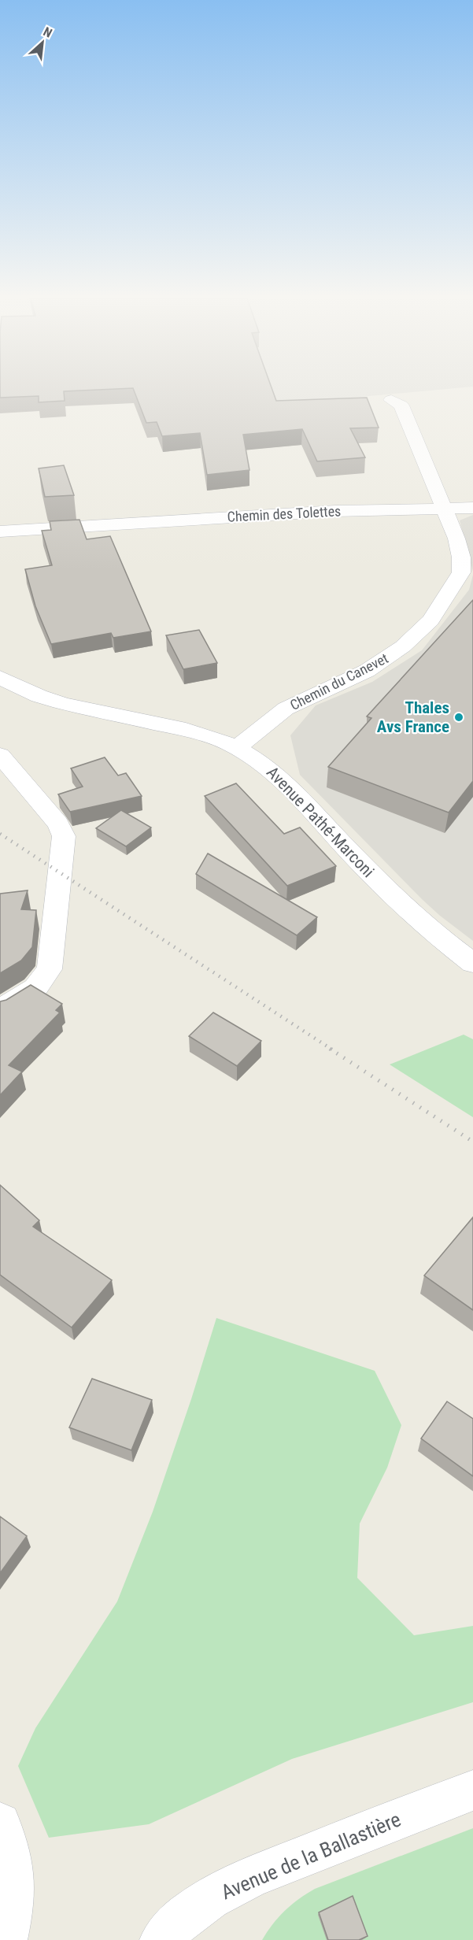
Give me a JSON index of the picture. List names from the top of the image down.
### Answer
{
  "streets": {
    "street": [
      "Chemin des Tolettes",
      "Chemin du Canevet",
      "Avenue Pathé-Marconi",
      "Avenue de la Ballastière"
    ]
  },
  "crossings": [
    ["Chemin des Tolettes", "Chemin du Canevet"],
    ["Chemin du Canevet", "Avenue Pathé-Marconi"]
  ],
  "places": ["Thales Avs France"],
  "north": "top right"
}
